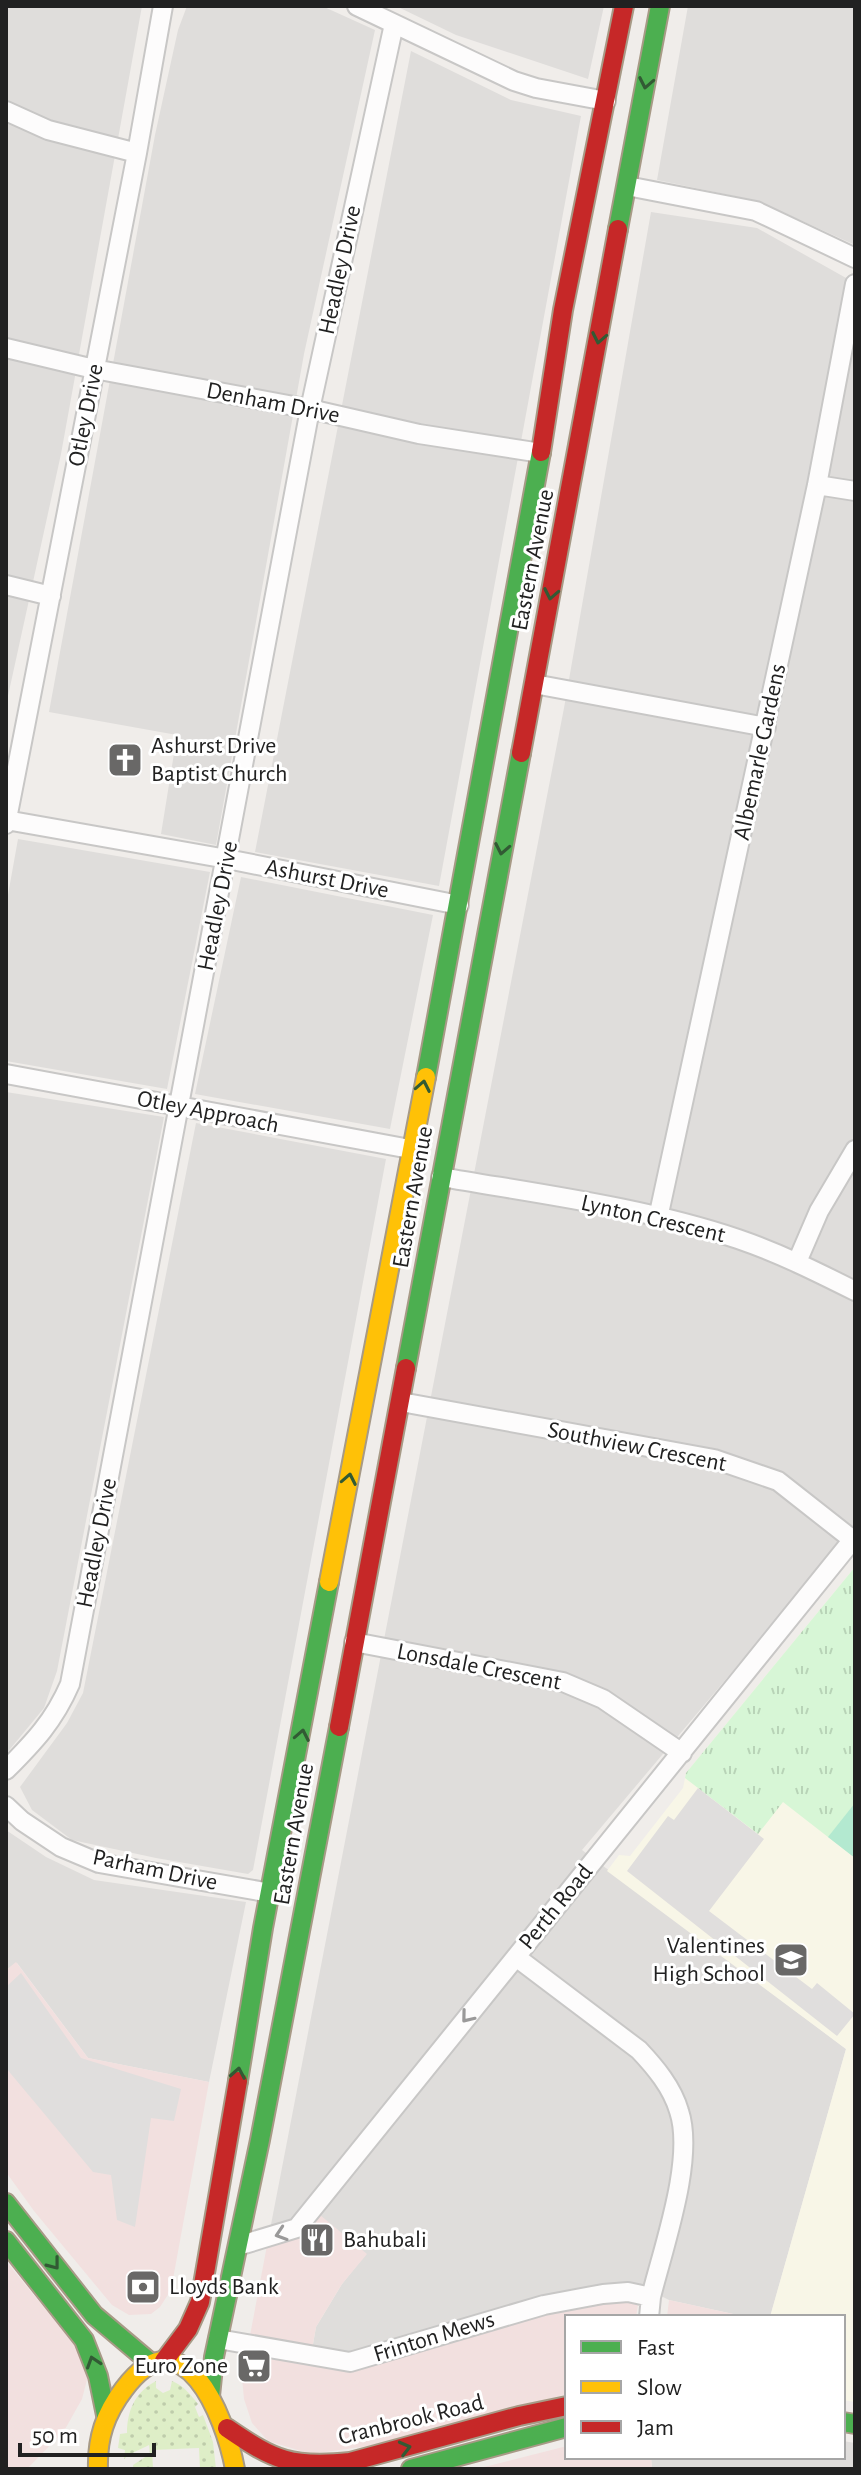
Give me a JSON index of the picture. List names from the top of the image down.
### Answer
{
  "streets": {
    "main road": ["Eastern Avenue", "Cranbrook Road"],
    "street": [
      "Headley Drive",
      "Denham Drive",
      "Otley Drive",
      "Albemarle Gardens",
      "Ashurst Drive",
      "Otley Approach",
      "Lynton Crescent",
      "Southview Crescent",
      "Lonsdale Crescent",
      "Parham Drive",
      "Perth Road",
      "Frinton Mews"
    ]
  },
  "crossings": [
    ["Headley Drive", "Denham Drive"],
    ["Headley Drive", "Ashurst Drive"],
    ["Headley Drive", "Otley Approach"],
    ["Denham Drive", "Otley Drive"],
    ["Denham Drive", "Eastern Avenue"],
    ["Otley Drive", "Ashurst Drive"],
    ["Eastern Avenue", "Ashurst Drive"],
    ["Eastern Avenue", "Otley Approach"],
    ["Eastern Avenue", "Lynton Crescent"],
    ["Eastern Avenue", "Southview Crescent"],
    ["Eastern Avenue", "Lonsdale Crescent"],
    ["Eastern Avenue", "Parham Drive"],
    ["Eastern Avenue", "Perth Road"],
    ["Eastern Avenue", "Frinton Mews"],
    ["Albemarle Gardens", "Lynton Crescent"],
    ["Southview Crescent", "Perth Road"],
    ["Lonsdale Crescent", "Perth Road"]
  ],
  "one_way": ["Perth Road"],
  "places": {
    "church": ["Ashurst Drive Baptist Church"],
    "school or university": ["Valentines High School"],
    "restaurant": ["Bahubali"],
    "bank": ["Lloyds Bank"],
    "supermarket": ["Euro Zone"]
  },
  "legend": ["Fast", "Slow", "Jam"],
  "scale_bar": "50 m"
}
